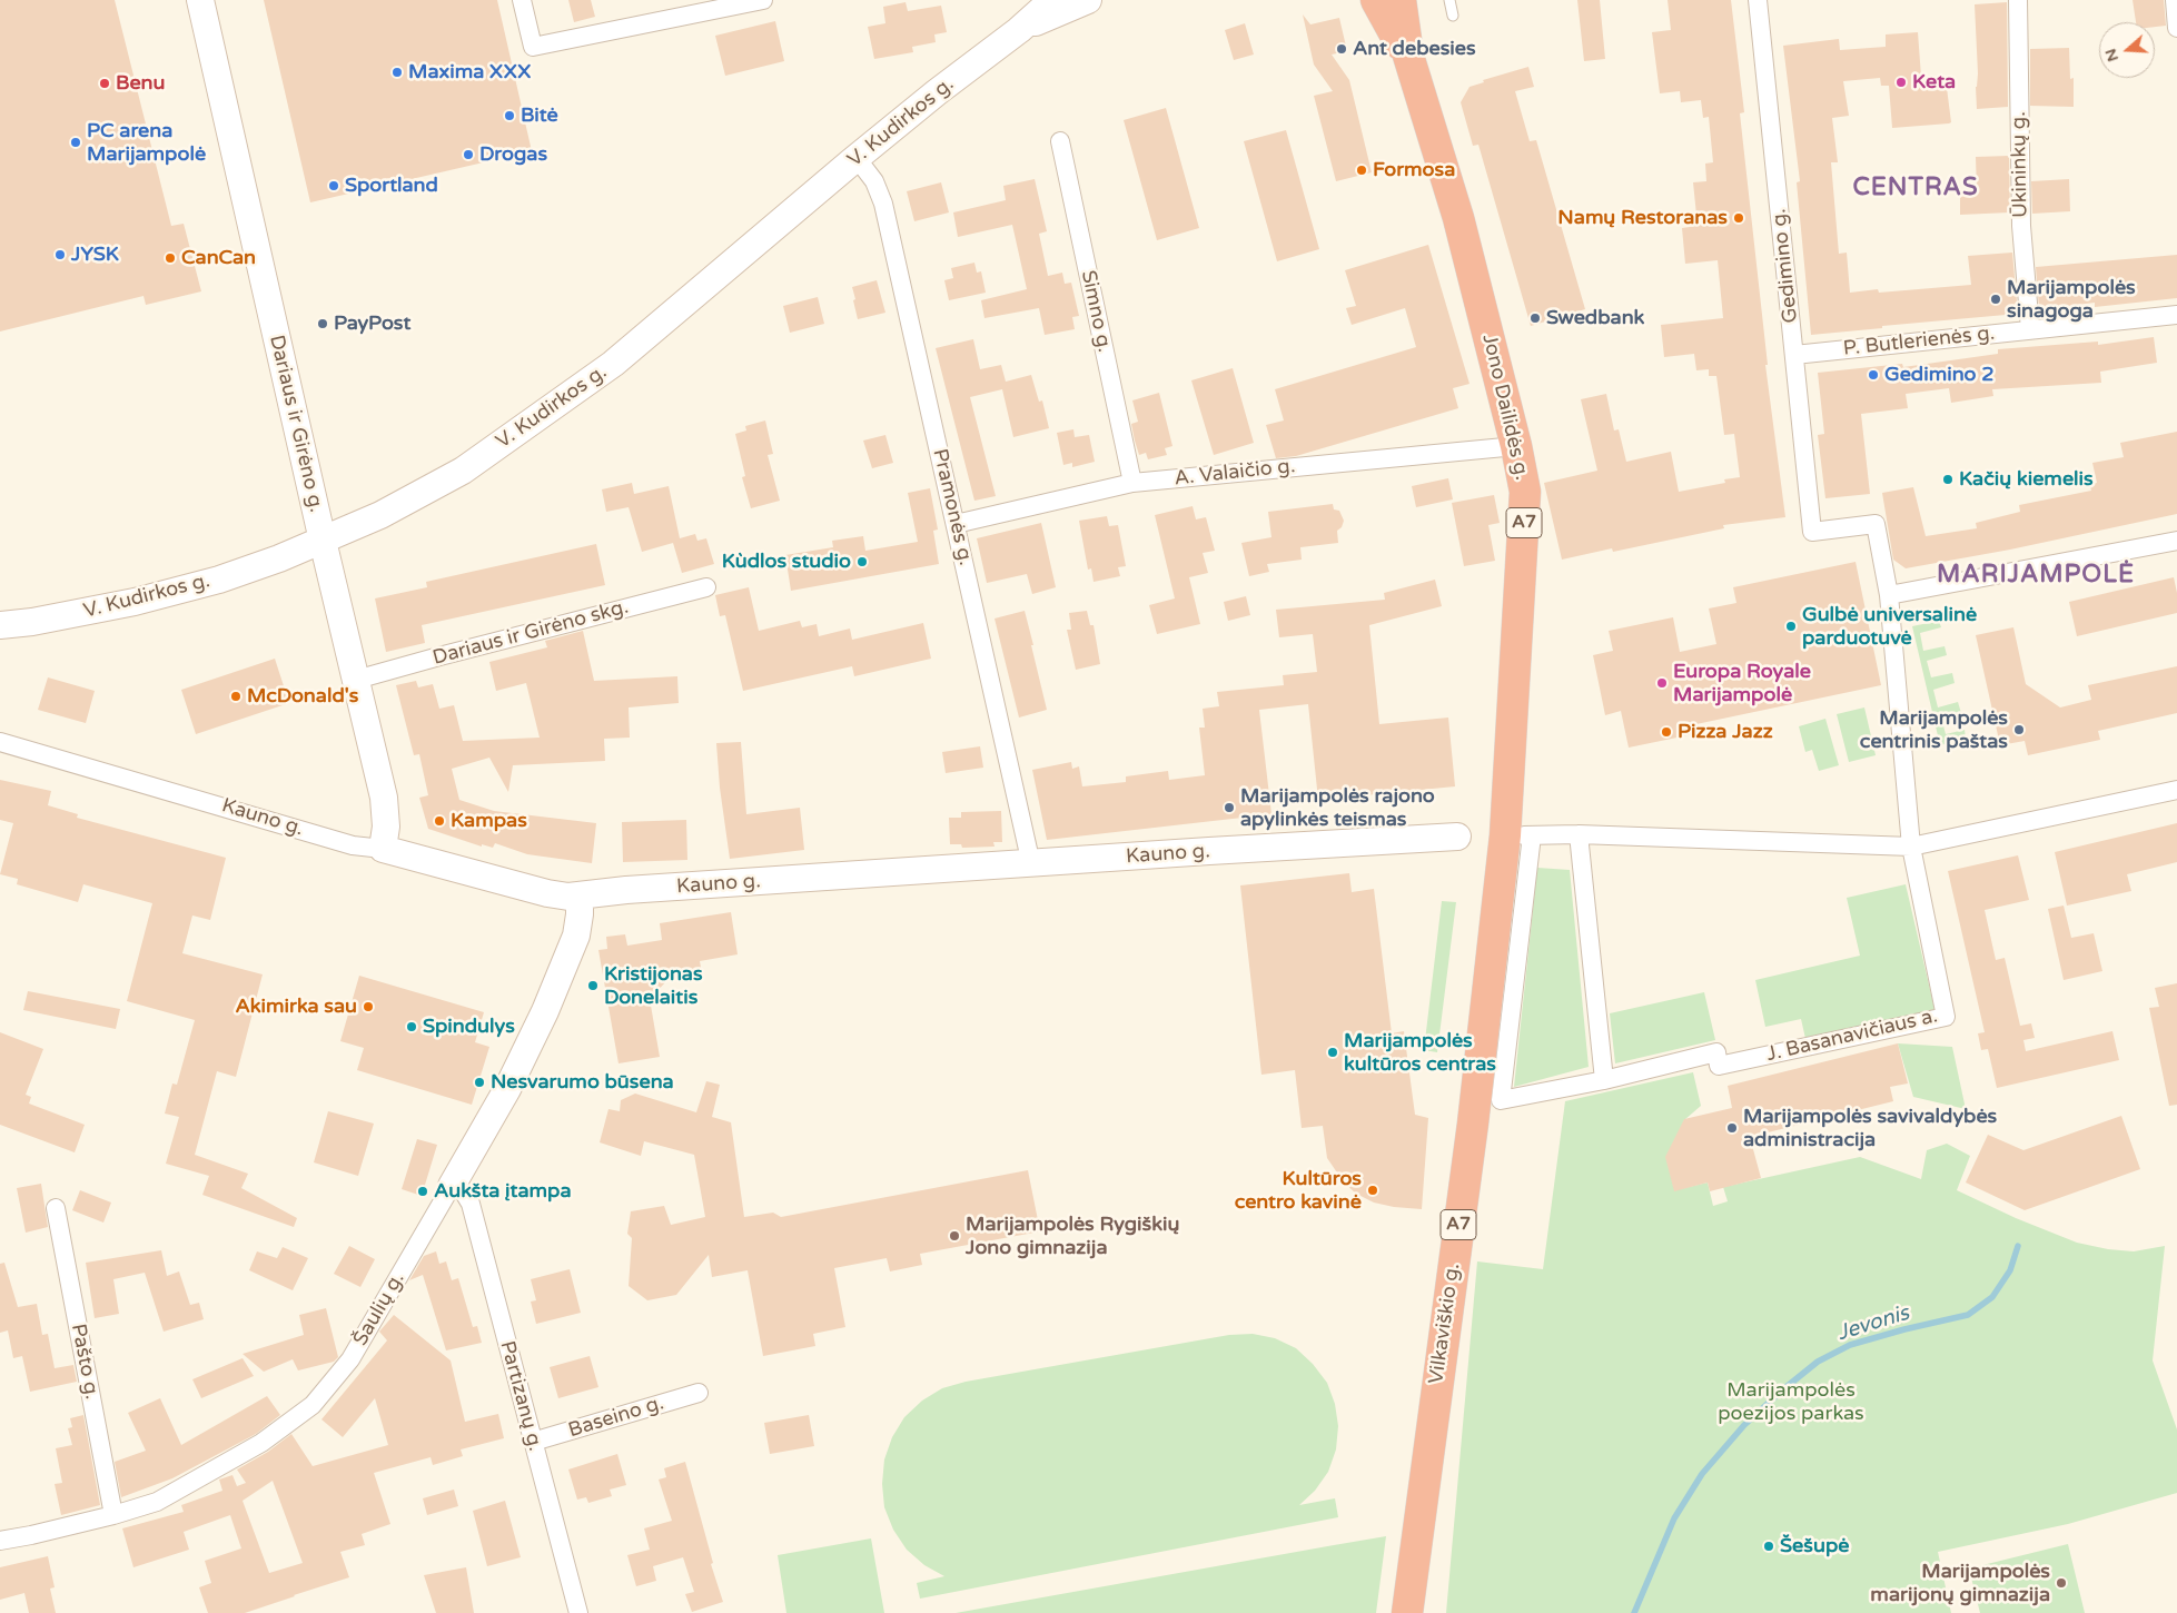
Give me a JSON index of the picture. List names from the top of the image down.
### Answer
{
  "streets": {
    "highway": ["Jono Dailidės g.", "A7", "Vilkaviškio g."],
    "street": [
      "V. Kudirkos g.",
      "Ūkininkų g.",
      "Gedimino g.",
      "Simno g.",
      "P. Butlerienės g.",
      "Dariaus ir Girėno g.",
      "A. Valaičio g.",
      "Pramonės g.",
      "Dariaus ir Girėno skg.",
      "Kauno g.",
      "J. Basanavičiaus a.",
      "Šaulių g.",
      "Pašto g.",
      "Partizanų g.",
      "Baseino g."
    ]
  },
  "crossings": [
    ["V. Kudirkos g.", "Dariaus ir Girėno g."],
    ["V. Kudirkos g.", "Pramonės g."],
    ["Ūkininkų g.", "P. Butlerienės g."],
    ["Gedimino g.", "P. Butlerienės g."],
    ["Gedimino g.", "J. Basanavičiaus a."],
    ["Simno g.", "A. Valaičio g."],
    ["Jono Dailidės g.", "A. Valaičio g."],
    ["Jono Dailidės g.", "Vilkaviškio g."],
    ["Dariaus ir Girėno g.", "Dariaus ir Girėno skg."],
    ["Dariaus ir Girėno g.", "Kauno g."],
    ["A. Valaičio g.", "Pramonės g."],
    ["Pramonės g.", "Kauno g."],
    ["Kauno g.", "Šaulių g."],
    ["Šaulių g.", "Pašto g."],
    ["Šaulių g.", "Partizanų g."],
    ["Partizanų g.", "Baseino g."]
  ],
  "districts": ["CENTRAS", "MARIJAMPOLĖ"],
  "water": ["Jevonis"],
  "parks": ["Marijampolės poezijos parkas"],
  "places": [
    "Ant debesies",
    "Maxima XXX",
    "Keta",
    "Benu",
    "Bitė",
    "PC arena Marijampolė",
    "Drogas",
    "Formosa",
    "Sportland",
    "Namų Restoranas",
    "JYSK",
    "CanCan",
    "Marijampolės sinagoga",
    "Swedbank",
    "PayPost",
    "Gedimino 2",
    "Kačių kiemelis",
    "Kùdlos studio",
    "Gulbė universalinė parduotuvė",
    "Europa Royale Marijampolė",
    "McDonald's",
    "Marijampolės centrinis paštas",
    "Pizza Jazz",
    "Marijampolės rajono apylinkės teismas",
    "Kampas",
    "Kristijonas Donelaitis",
    "Akimirka sau",
    "Spindulys",
    "Marijampolės kultūros centras",
    "Nesvarumo būsena",
    "Marijampolės savivaldybės administracija",
    "Kultūros centro kavinė",
    "Aukšta įtampa",
    "Marijampolės Rygiškių Jono gimnazija",
    "Šešupė",
    "Marijampolės marijonų gimnazija"
  ],
  "north": "left"
}
